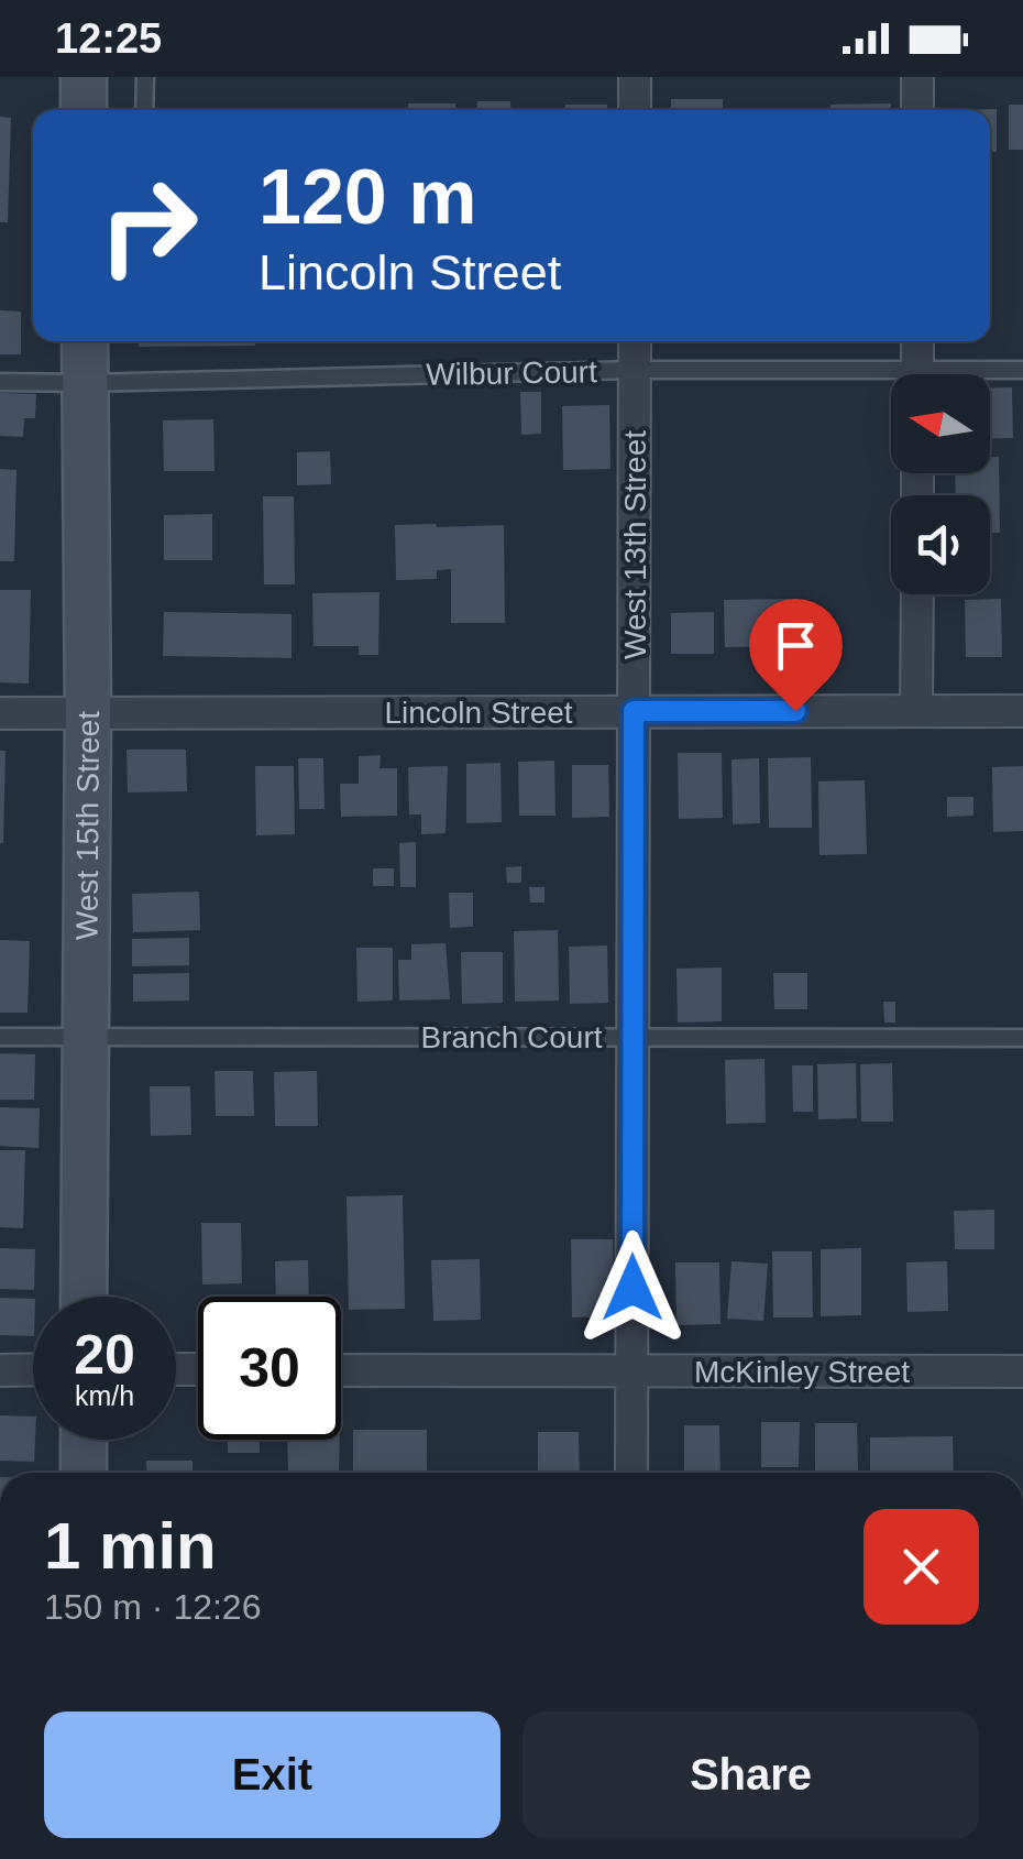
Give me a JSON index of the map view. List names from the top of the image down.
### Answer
{
  "streets": {
    "main road": ["West 15th Street"],
    "street": ["West 13th Street", "Lincoln Street", "McKinley Street"],
    "lane": ["Wilbur Court", "Branch Court"]
  },
  "crossings": [
    ["Wilbur Court", "West 13th Street"],
    ["Wilbur Court", "West 15th Street"],
    ["West 13th Street", "Lincoln Street"],
    ["West 13th Street", "Branch Court"],
    ["West 13th Street", "McKinley Street"],
    ["Lincoln Street", "West 15th Street"],
    ["West 15th Street", "Branch Court"]
  ],
  "north": "left",
  "page": {
    "status": "12:25",
    "turn": ["120 m", "Lincoln Street"],
    "speed": "20 km/h",
    "limit": "30",
    "heading": ["1 min", "150 m · 12:26"],
    "buttons": ["Exit", "Share"]
  }
}
